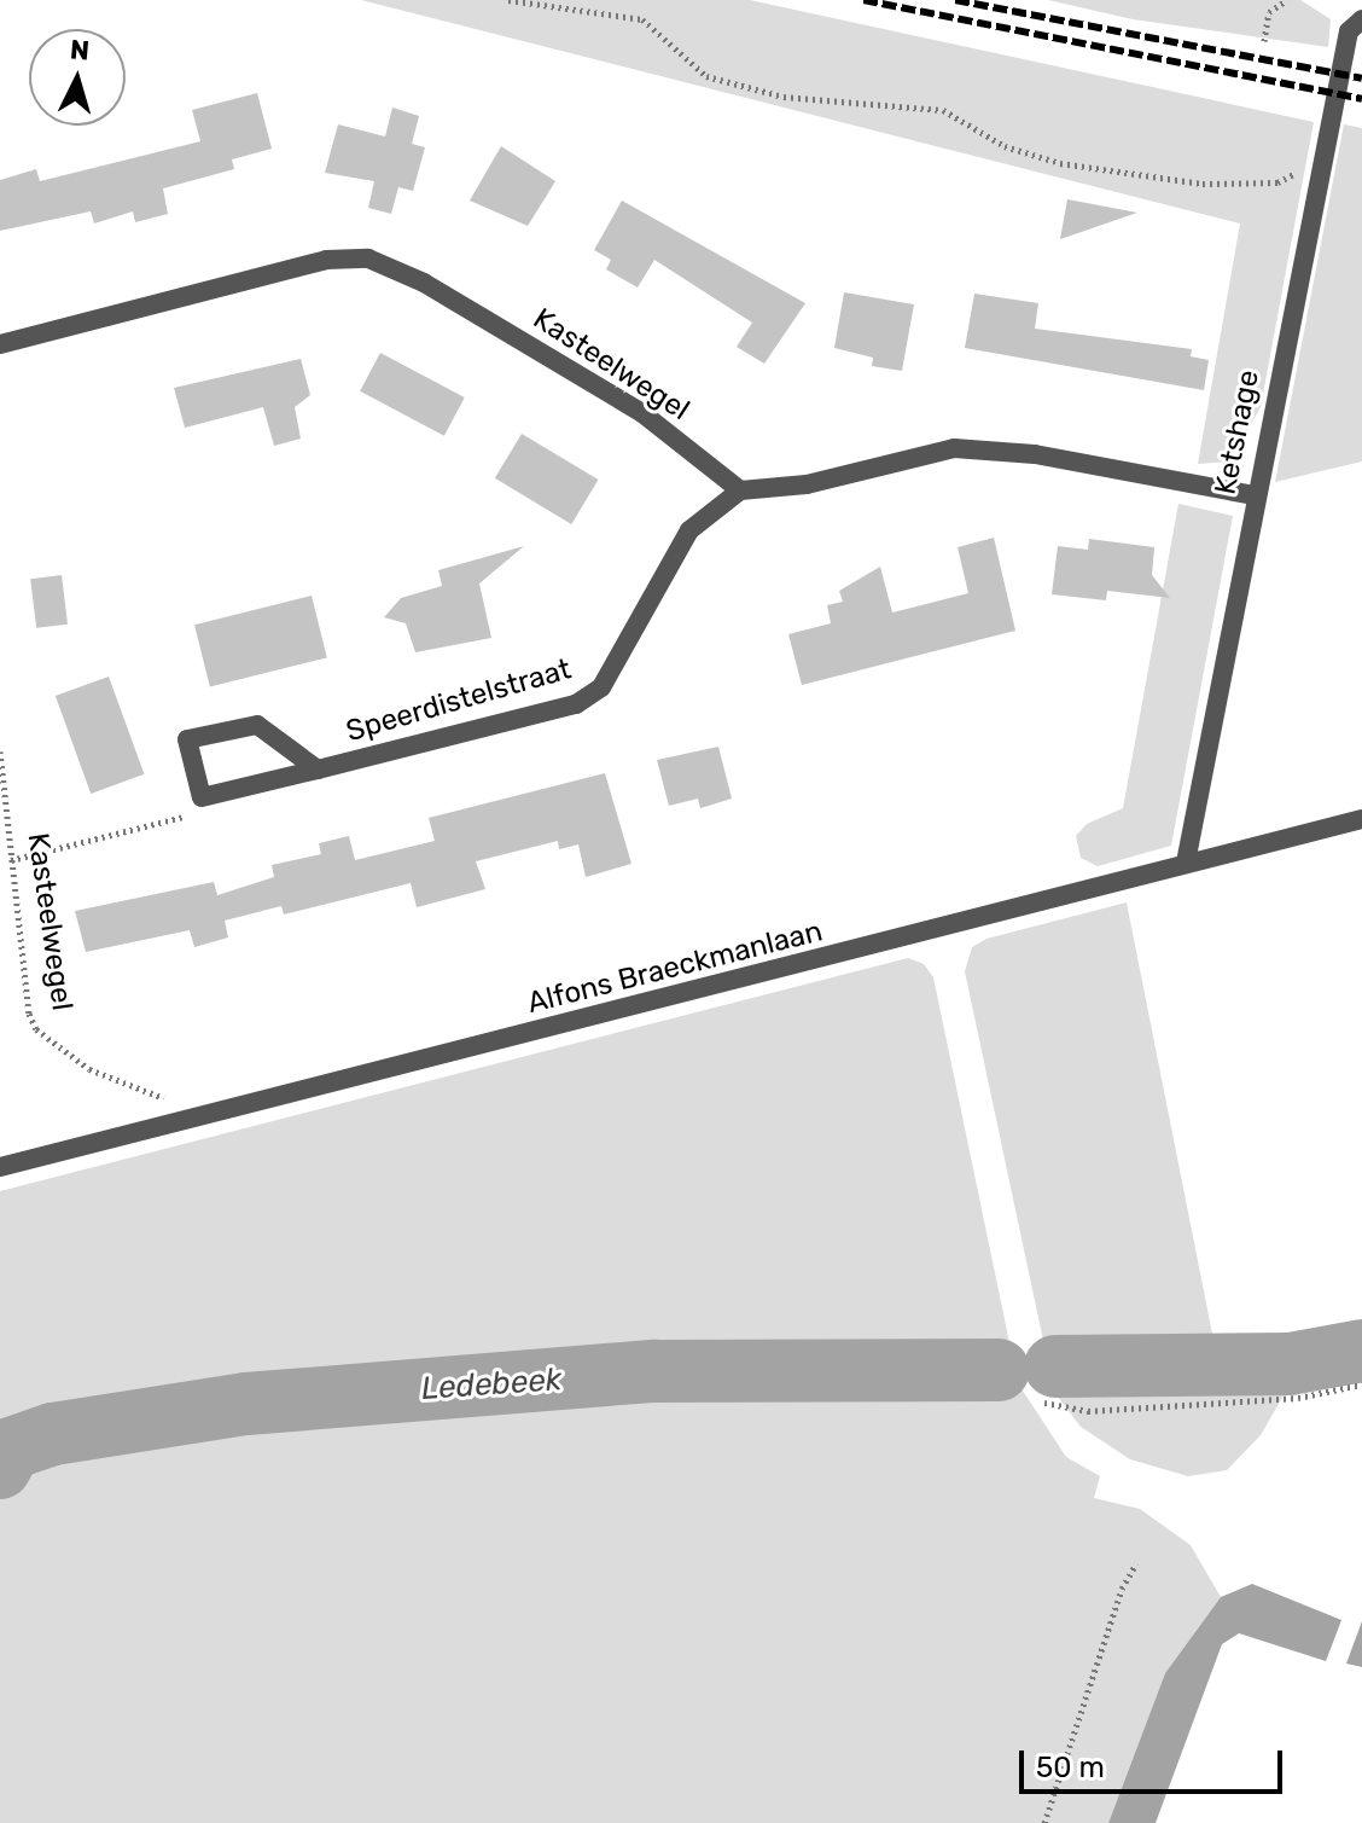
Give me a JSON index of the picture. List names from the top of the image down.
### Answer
{
  "streets": {
    "street": [
      "Kasteelwegel",
      "Ketshage",
      "Speerdistelstraat",
      "Alfons Braeckmanlaan"
    ]
  },
  "crossings": [
    ["Kasteelwegel", "Speerdistelstraat"],
    ["Kasteelwegel", "Alfons Braeckmanlaan"],
    ["Ketshage", "Alfons Braeckmanlaan"]
  ],
  "water": ["Ledebeek"],
  "scale_bar": "50 m",
  "north": "top"
}
